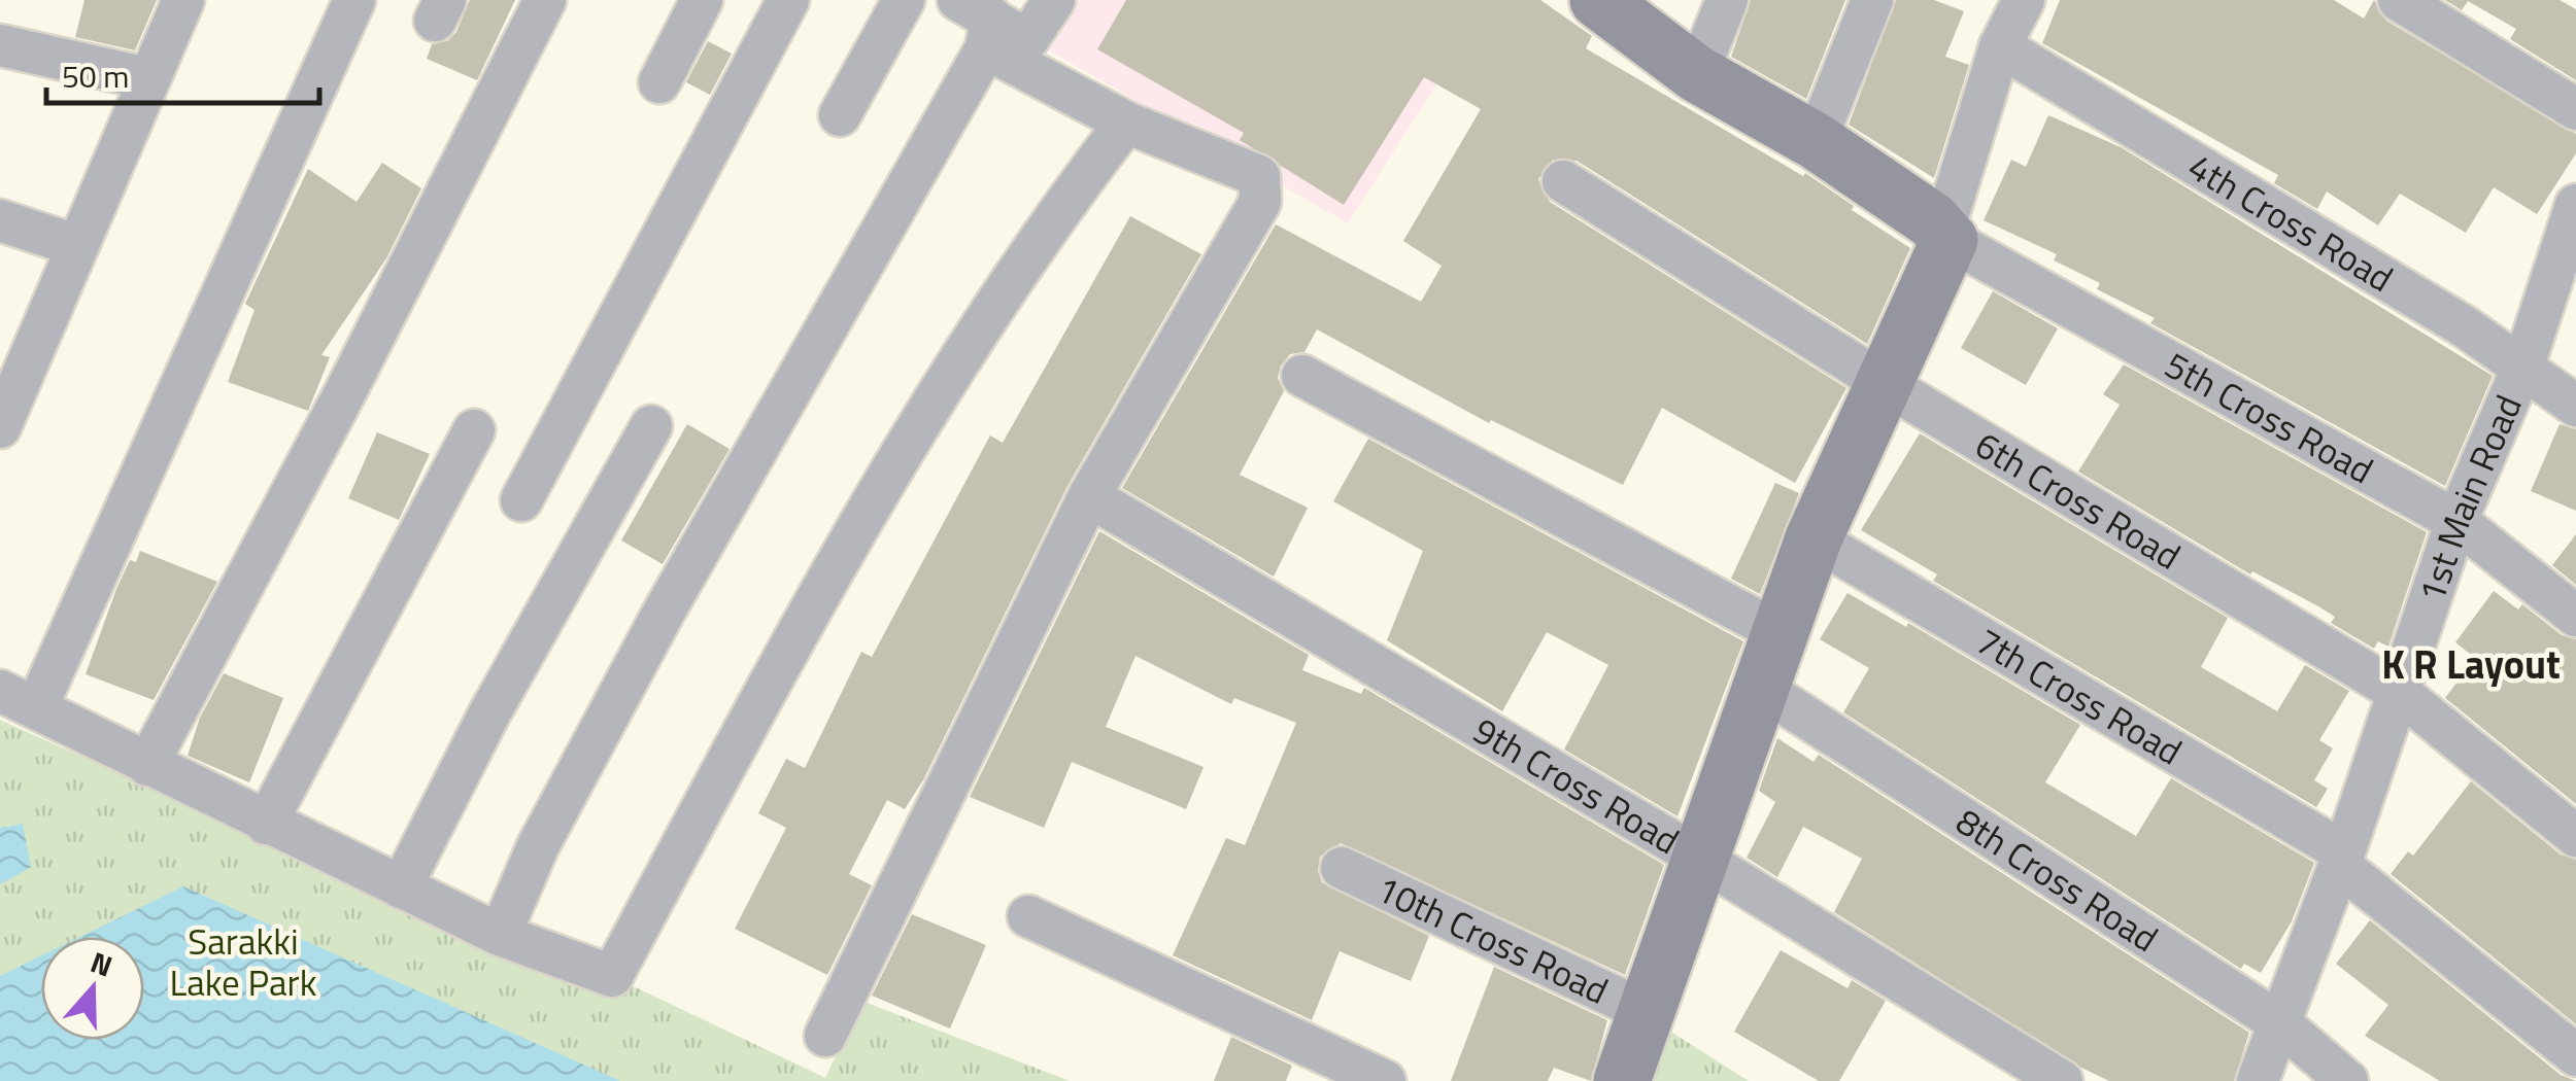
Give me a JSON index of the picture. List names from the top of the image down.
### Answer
{
  "streets": {
    "street": [
      "4th Cross Road",
      "5th Cross Road",
      "1st Main Road",
      "6th Cross Road",
      "7th Cross Road",
      "9th Cross Road",
      "8th Cross Road",
      "10th Cross Road"
    ]
  },
  "crossings": [
    ["4th Cross Road", "1st Main Road"],
    ["5th Cross Road", "1st Main Road"],
    ["1st Main Road", "6th Cross Road"],
    ["1st Main Road", "7th Cross Road"],
    ["1st Main Road", "8th Cross Road"]
  ],
  "districts": ["K R Layout"],
  "parks": ["Sarakki Lake Park"],
  "scale_bar": "50 m",
  "north": "top"
}
